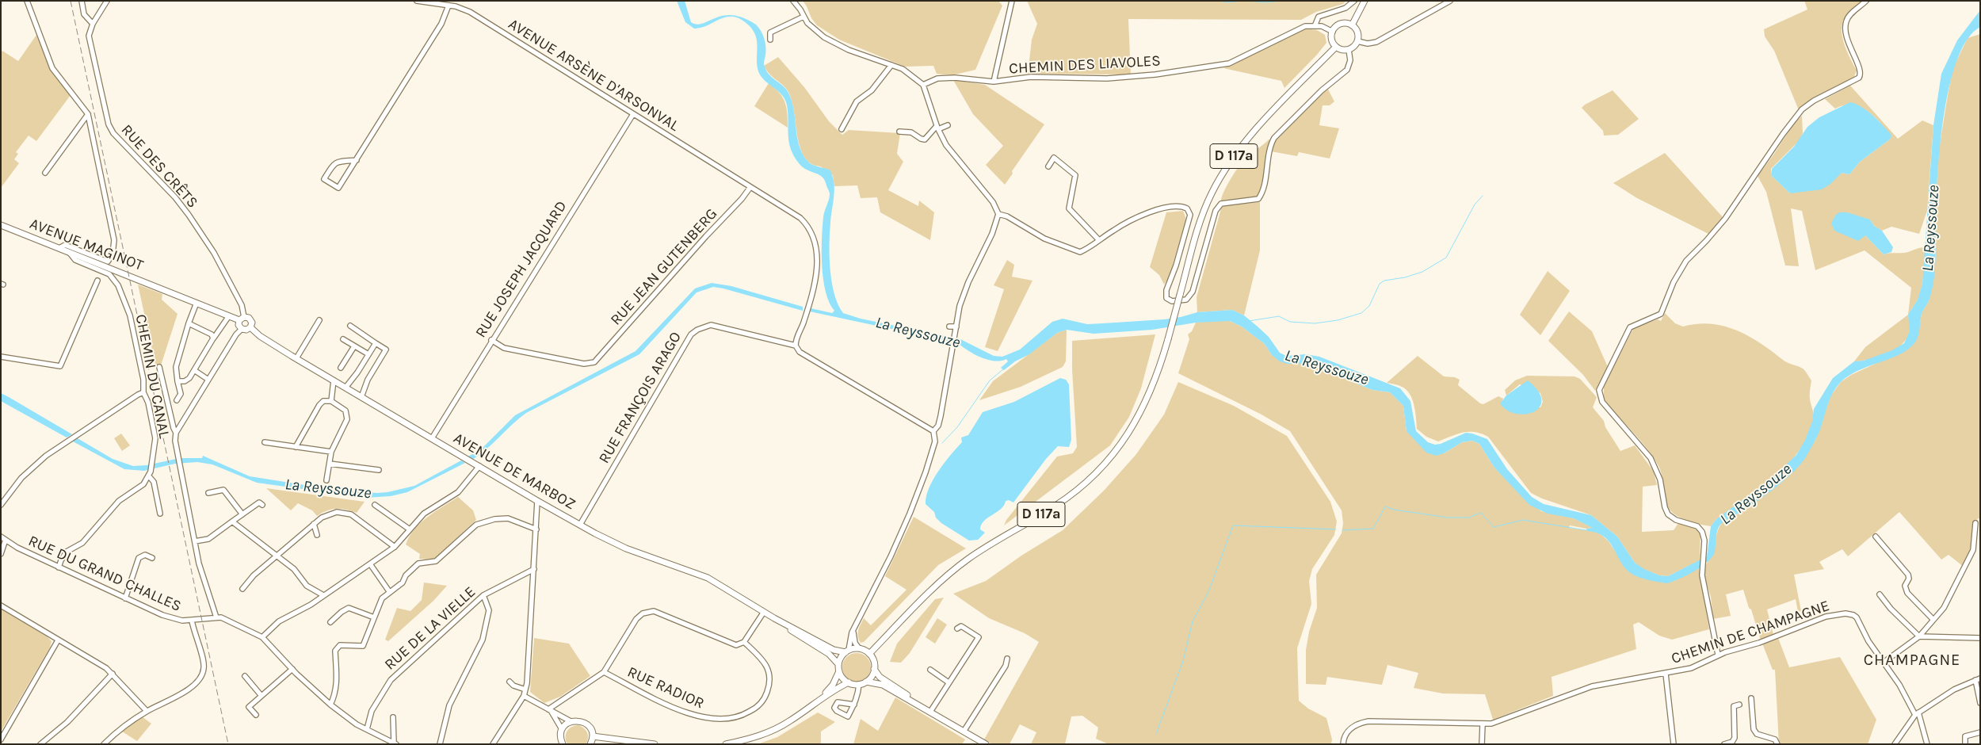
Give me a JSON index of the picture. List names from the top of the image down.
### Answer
{
  "streets": {
    "main road": ["D 117a", "AVENUE MAGINOT", "AVENUE DE MARBOZ"],
    "street": [
      "CHEMIN DES LIAVOLES",
      "AVENUE ARSÈNE D'ARSONVAL",
      "RUE DES CRÊTS",
      "RUE JEAN GUTENBERG",
      "RUE JOSEPH JACQUARD",
      "CHEMIN DU CANAL",
      "RUE FRANÇOIS ARAGO",
      "RUE DU GRAND CHALLES",
      "RUE DE LA VIELLE",
      "CHEMIN DE CHAMPAGNE",
      "RUE RADIOR"
    ]
  },
  "crossings": [
    ["CHEMIN DES LIAVOLES", "D 117a"],
    ["AVENUE ARSÈNE D'ARSONVAL", "RUE JEAN GUTENBERG"],
    ["AVENUE ARSÈNE D'ARSONVAL", "RUE JOSEPH JACQUARD"],
    ["AVENUE ARSÈNE D'ARSONVAL", "RUE FRANÇOIS ARAGO"],
    ["D 117a", "AVENUE DE MARBOZ"],
    ["RUE DES CRÊTS", "AVENUE DE MARBOZ"],
    ["AVENUE MAGINOT", "CHEMIN DU CANAL"],
    ["RUE JEAN GUTENBERG", "RUE JOSEPH JACQUARD"],
    ["RUE JOSEPH JACQUARD", "AVENUE DE MARBOZ"],
    ["RUE FRANÇOIS ARAGO", "AVENUE DE MARBOZ"],
    ["RUE DU GRAND CHALLES", "RUE DE LA VIELLE"]
  ],
  "districts": ["CHAMPAGNE"],
  "water": ["La Reyssouze"]
}
